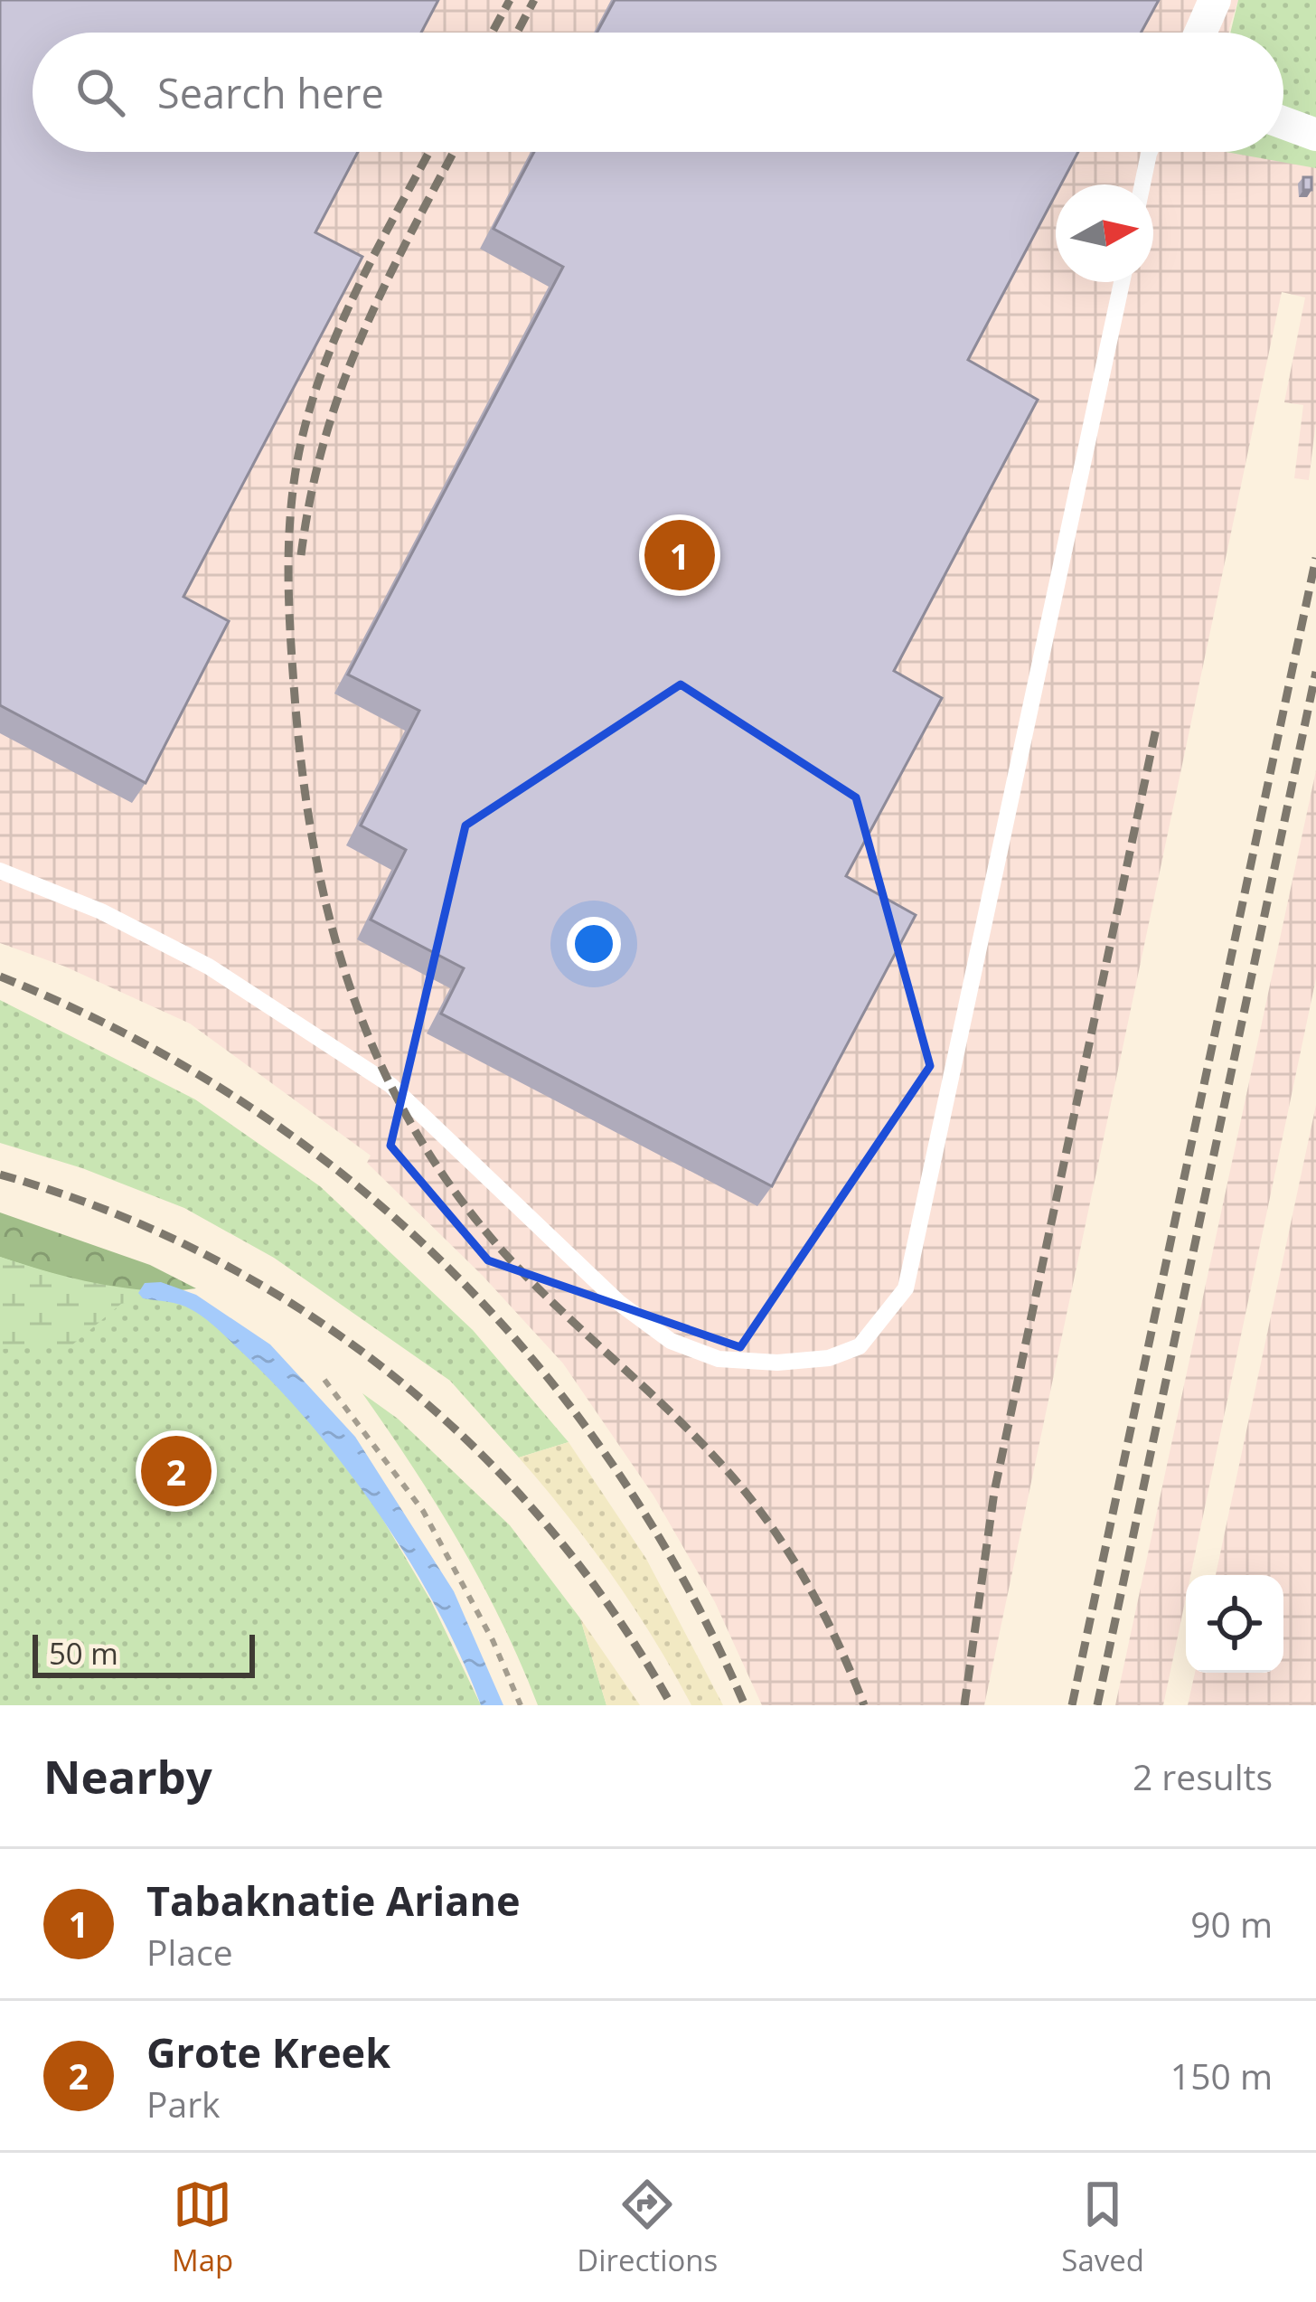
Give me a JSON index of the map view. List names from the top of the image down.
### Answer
{
  "scale_bar": "50 m",
  "north": "right",
  "page": {
    "search": "Search here",
    "pins": ["1", "2"],
    "scale": "50 m",
    "heading": ["Nearby", "2 results"],
    "list": [
      {
        "mark": "1",
        "name": "Tabaknatie Ariane",
        "note": "Place",
        "value": "90 m"
      },
      {
        "mark": "2",
        "name": "Grote Kreek",
        "note": "Park",
        "value": "150 m"
      }
    ],
    "nav": ["Map", "Directions", "Saved"]
  }
}
